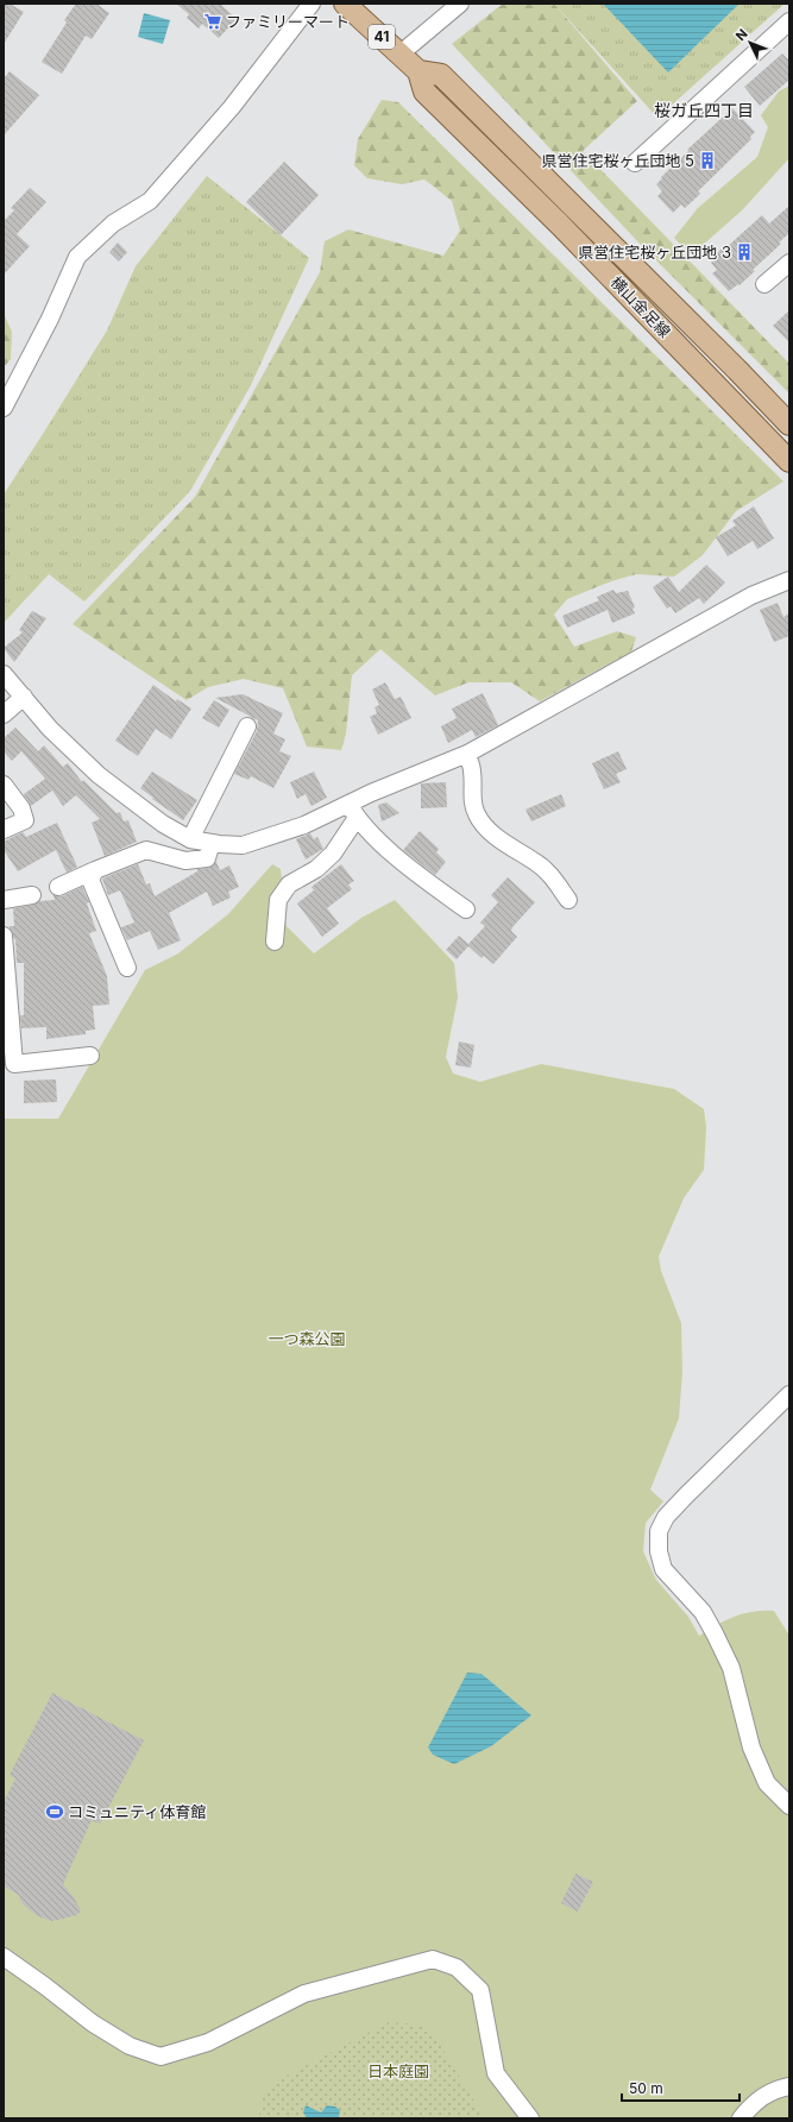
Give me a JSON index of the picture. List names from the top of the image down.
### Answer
{
  "streets": {
    "main road": ["41", "横山金足線"]
  },
  "districts": ["桜ガ丘四丁目"],
  "parks": ["一つ森公園", "日本庭園"],
  "places": {
    "supermarket": ["ファミリーマート"],
    "building": ["県営住宅桜ヶ丘団地 5", "県営住宅桜ヶ丘団地 3"],
    "sports": ["コミュニティ体育館"]
  },
  "scale_bar": "50 m",
  "north": "top left"
}
